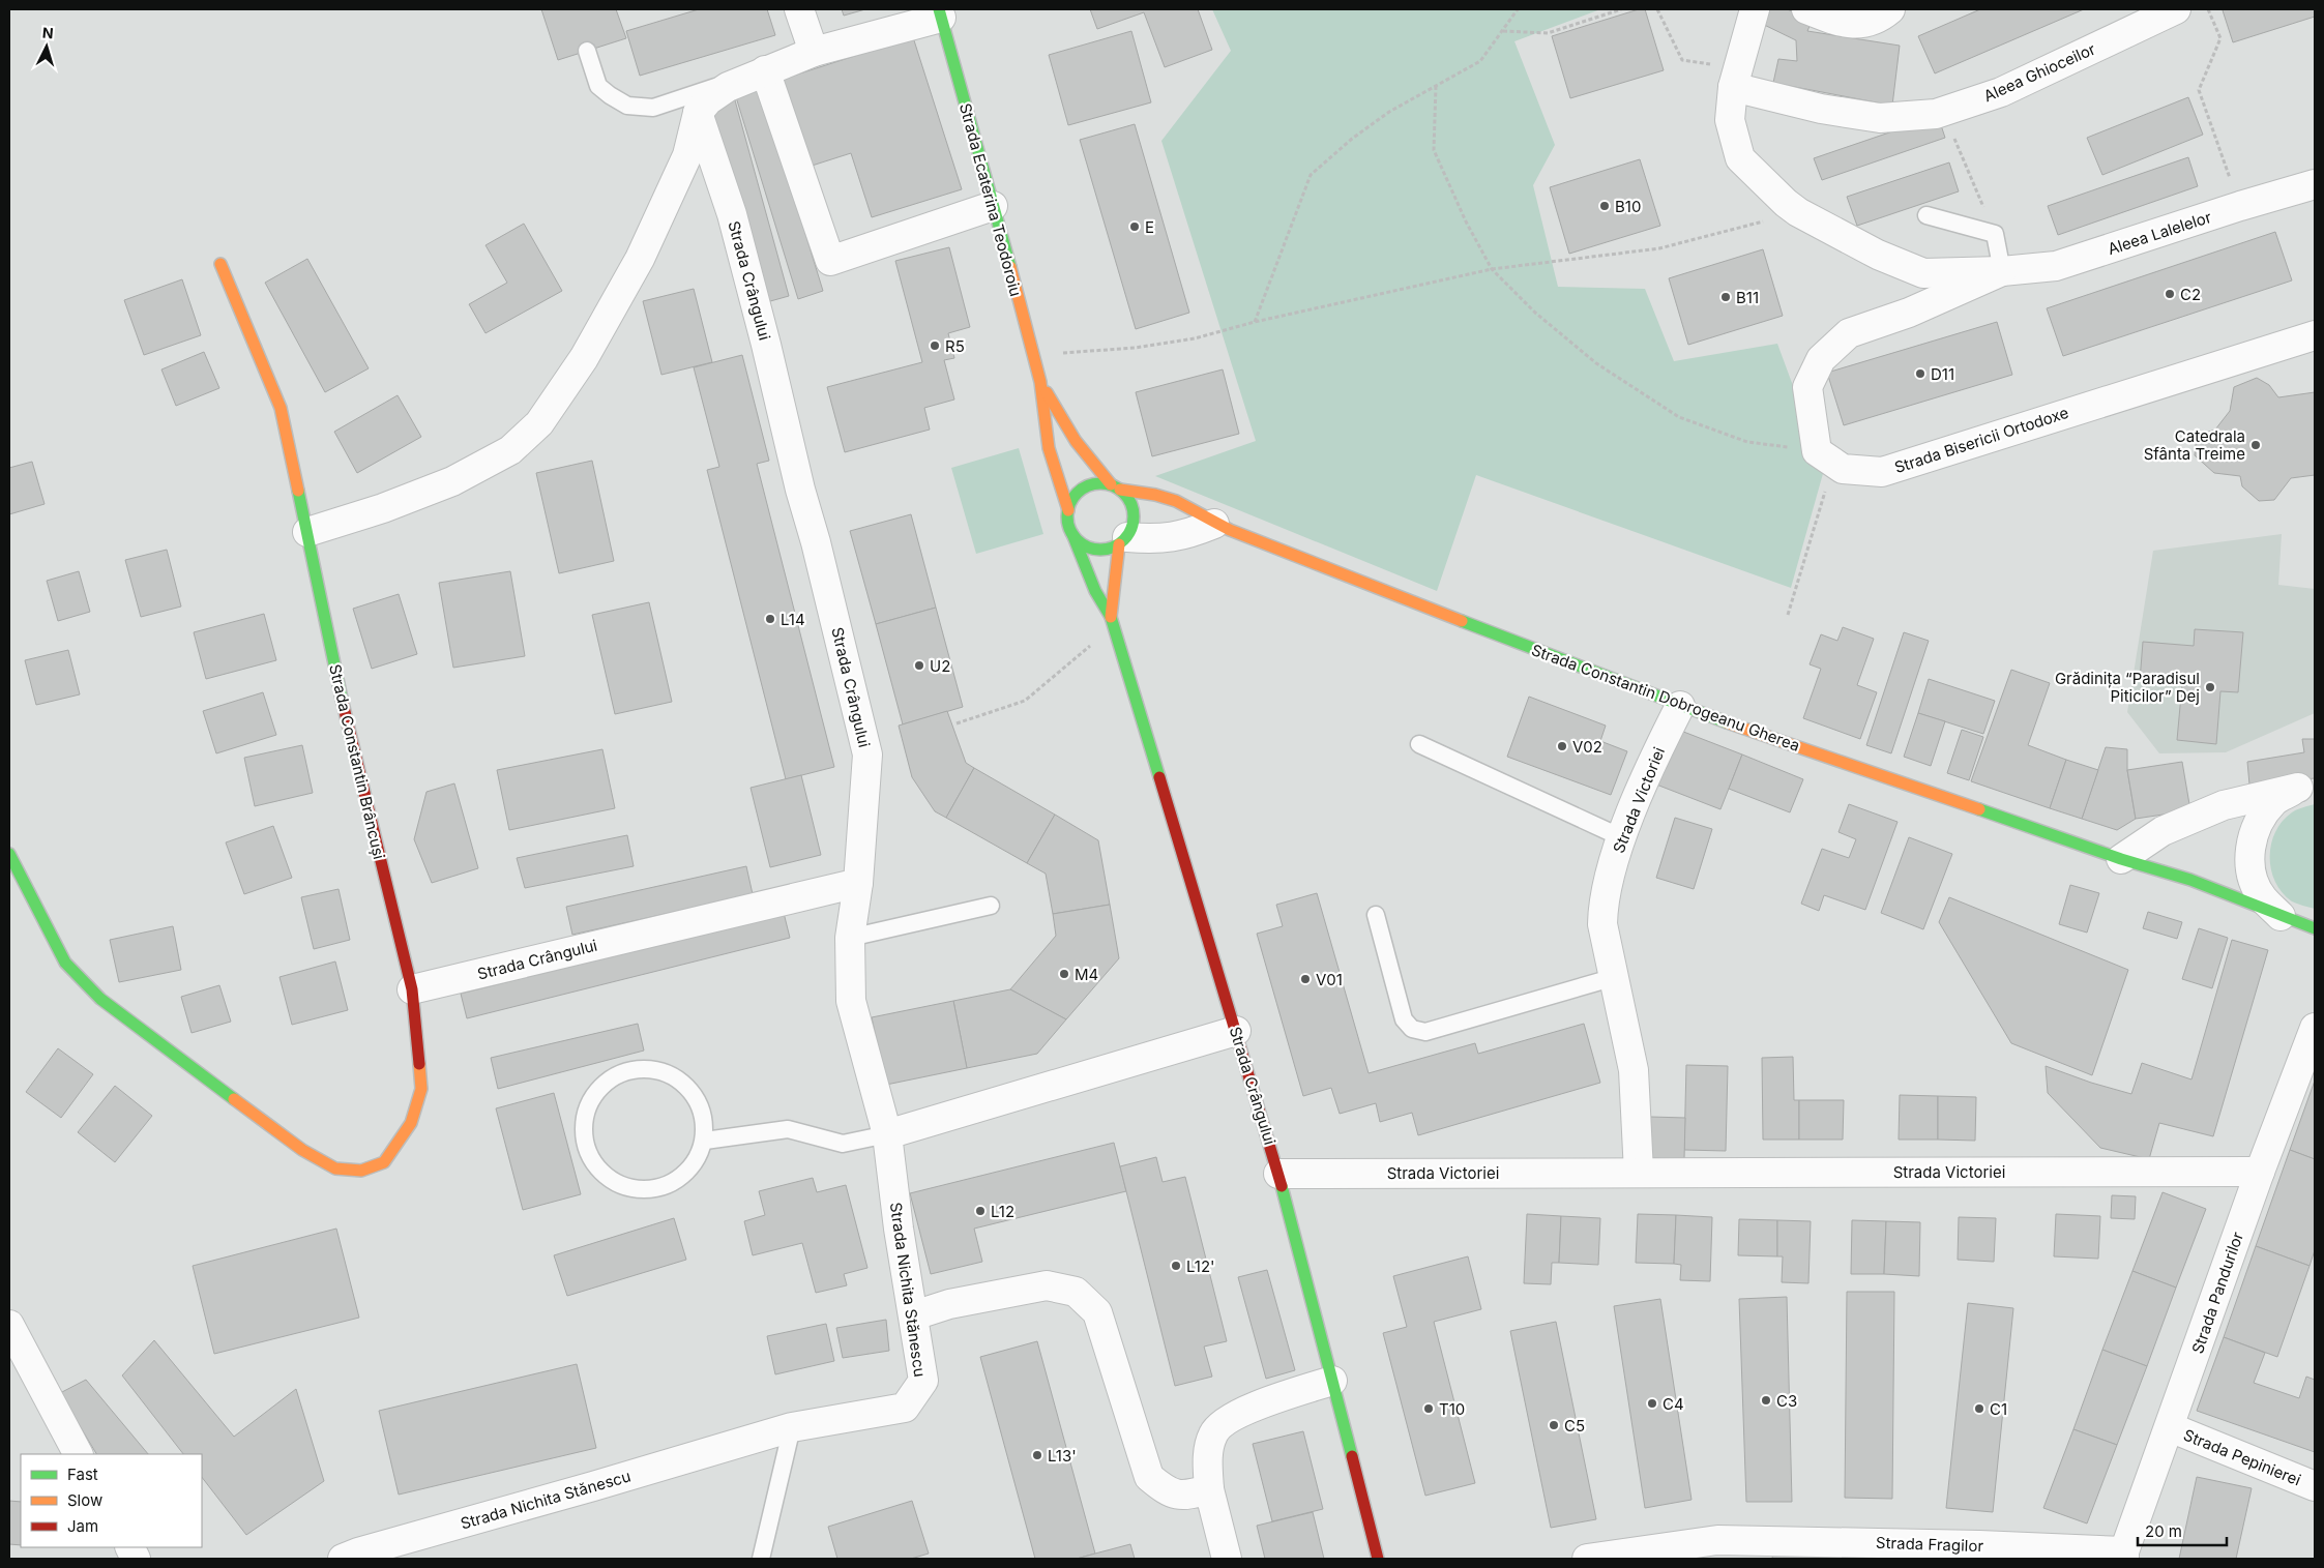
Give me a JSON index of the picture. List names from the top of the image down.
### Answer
{
  "streets": {
    "street": [
      "Aleea Ghioceilor",
      "Strada Ecaterina Teodoroiu",
      "Aleea Lalelelor",
      "Strada Crângului",
      "Strada Bisericii Ortodoxe",
      "Strada Constantin Dobrogeanu Gherea",
      "Strada Constantin Brâncuși",
      "Strada Victoriei",
      "Strada Nichita Stănescu",
      "Strada Pandurilor",
      "Strada Pepinierei",
      "Strada Fragilor"
    ]
  },
  "crossings": [
    ["Strada Ecaterina Teodoroiu", "Strada Crângului"],
    ["Strada Ecaterina Teodoroiu", "Strada Constantin Dobrogeanu Gherea"],
    ["Strada Crângului", "Strada Constantin Dobrogeanu Gherea"],
    ["Strada Crângului", "Strada Constantin Brâncuși"],
    ["Strada Crângului", "Strada Victoriei"],
    ["Strada Crângului", "Strada Nichita Stănescu"],
    ["Strada Constantin Dobrogeanu Gherea", "Strada Victoriei"],
    ["Strada Victoriei", "Strada Pandurilor"],
    ["Strada Pandurilor", "Strada Pepinierei"],
    ["Strada Pandurilor", "Strada Fragilor"]
  ],
  "places": [
    "B10",
    "E",
    "C2",
    "B11",
    "R5",
    "D11",
    "Catedrala Sfânta Treime",
    "L14",
    "U2",
    "Grădinița “Paradisul Piticilor” Dej",
    "V02",
    "M4",
    "V01",
    "L12",
    "L12'",
    "C3",
    "C4",
    "T10",
    "C1",
    "C5",
    "L13'"
  ],
  "legend": ["Fast", "Slow", "Jam"],
  "scale_bar": "20 m",
  "north": "top"
}
